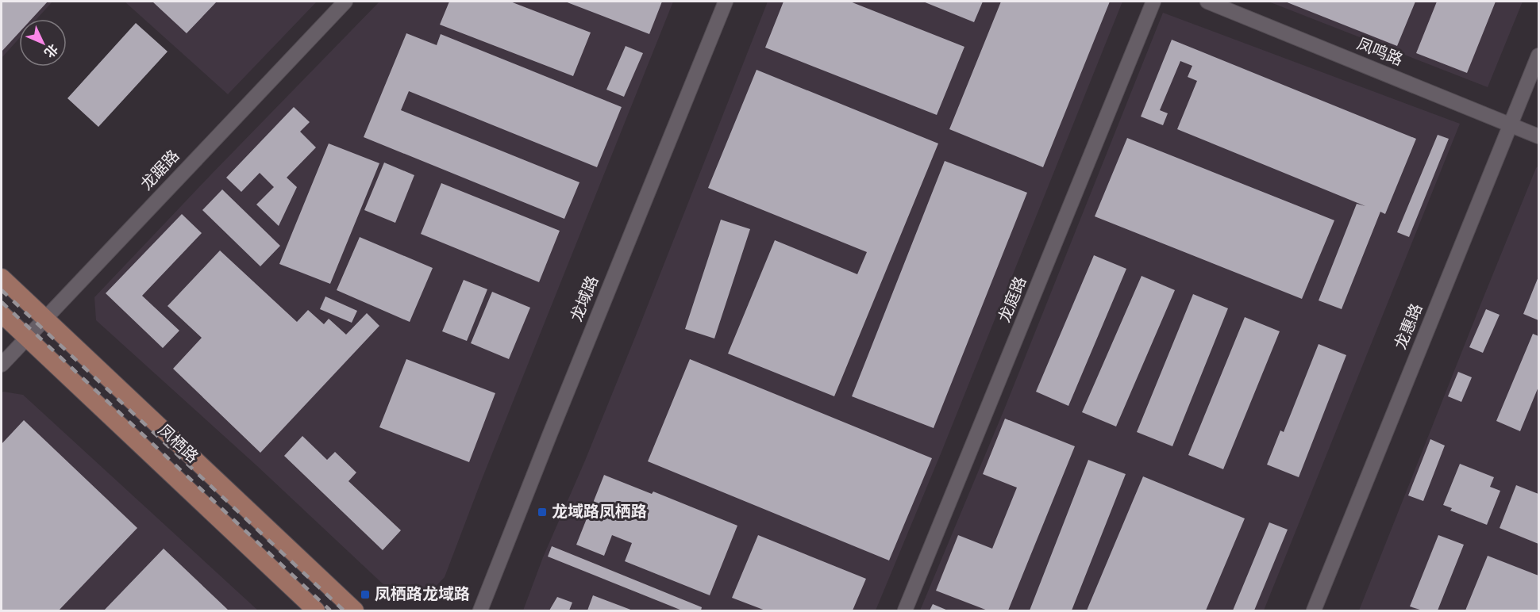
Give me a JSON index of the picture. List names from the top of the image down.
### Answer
{
  "streets": {
    "main road": ["凤栖路"],
    "street": [
      "凤鸣路",
      "龙踞路",
      "龙域路",
      "龙庭路",
      "龙惠路"
    ]
  },
  "crossings": [
    ["凤鸣路", "龙惠路"],
    ["龙踞路", "凤栖路"]
  ],
  "places": {
    "transit": ["龙域路凤栖路", "凤栖路龙域路"]
  },
  "north": "bottom right"
}
